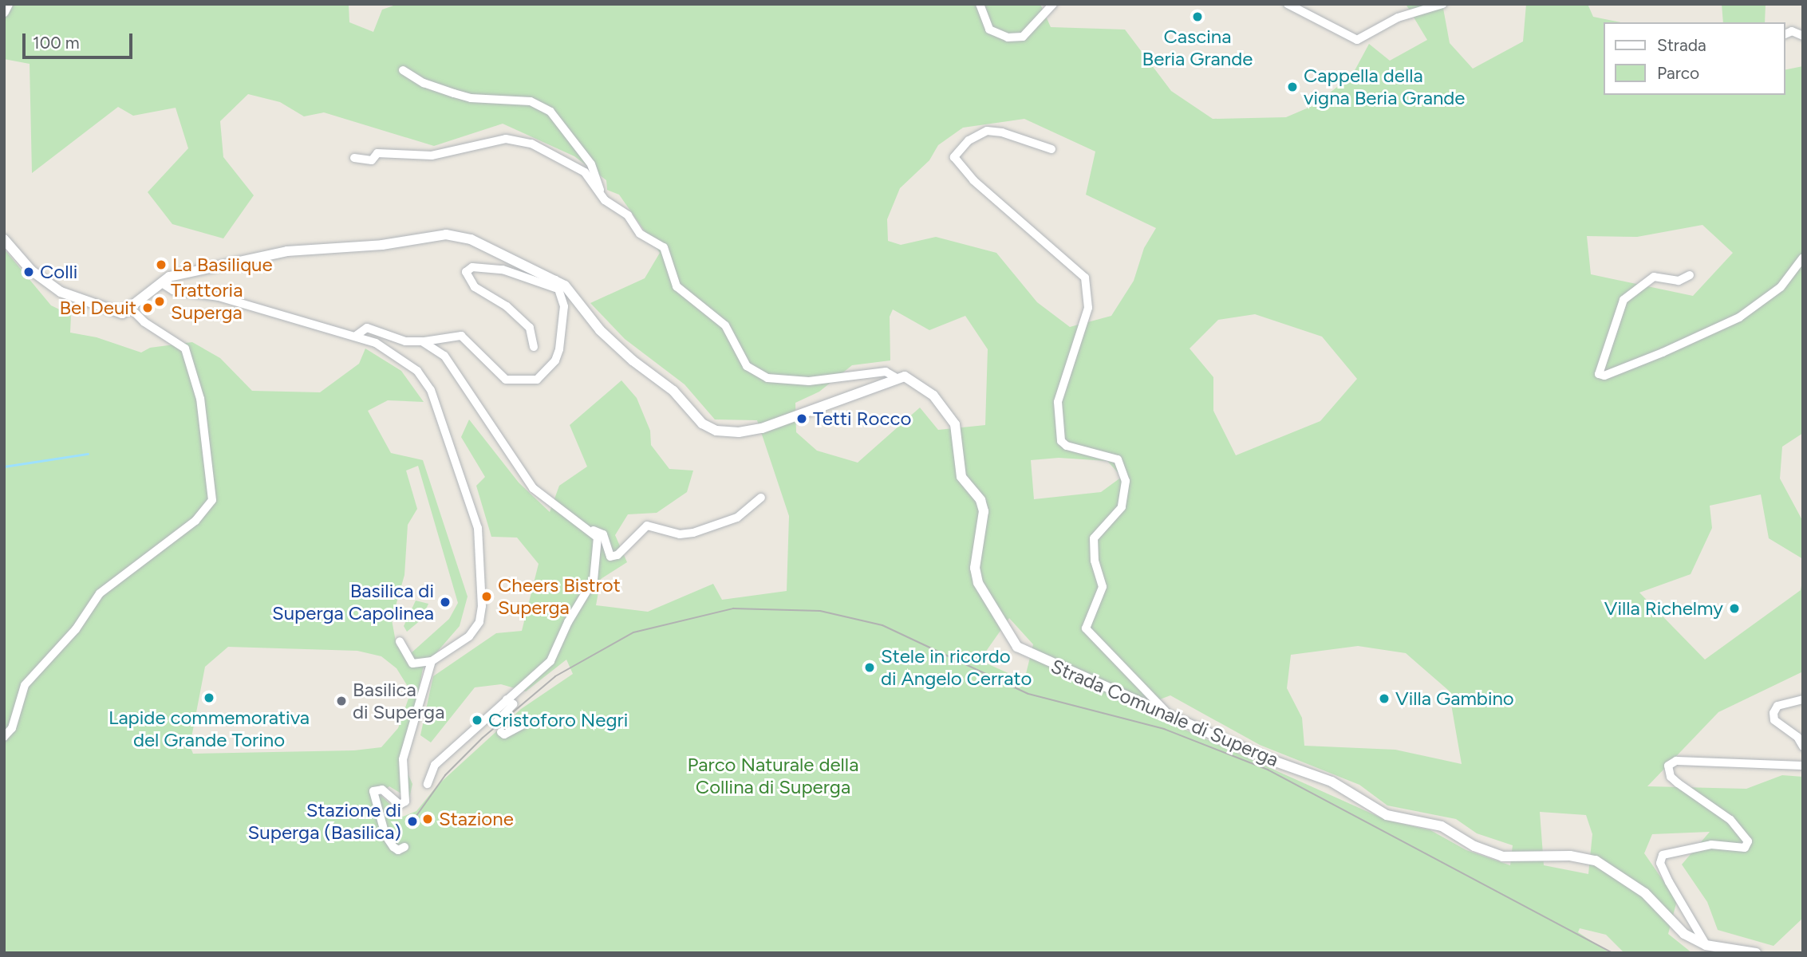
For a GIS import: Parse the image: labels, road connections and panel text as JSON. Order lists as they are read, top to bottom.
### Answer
{
  "streets": {
    "street": ["Strada Comunale di Superga"]
  },
  "parks": ["Parco Naturale della Collina di Superga"],
  "places": [
    "Cascina Beria Grande",
    "Cappella della vigna Beria Grande",
    "La Basilique",
    "Colli",
    "Trattoria Superga",
    "Bel Deuit",
    "Tetti Rocco",
    "Cheers Bistrot Superga",
    "Basilica di Superga Capolinea",
    "Villa Richelmy",
    "Stele in ricordo di Angelo Cerrato",
    "Lapide commemorativa del Grande Torino",
    "Villa Gambino",
    "Basilica di Superga",
    "Cristoforo Negri",
    "Stazione",
    "Stazione di Superga (Basilica)"
  ],
  "legend": ["Strada", "Parco"],
  "scale_bar": "100 m"
}
